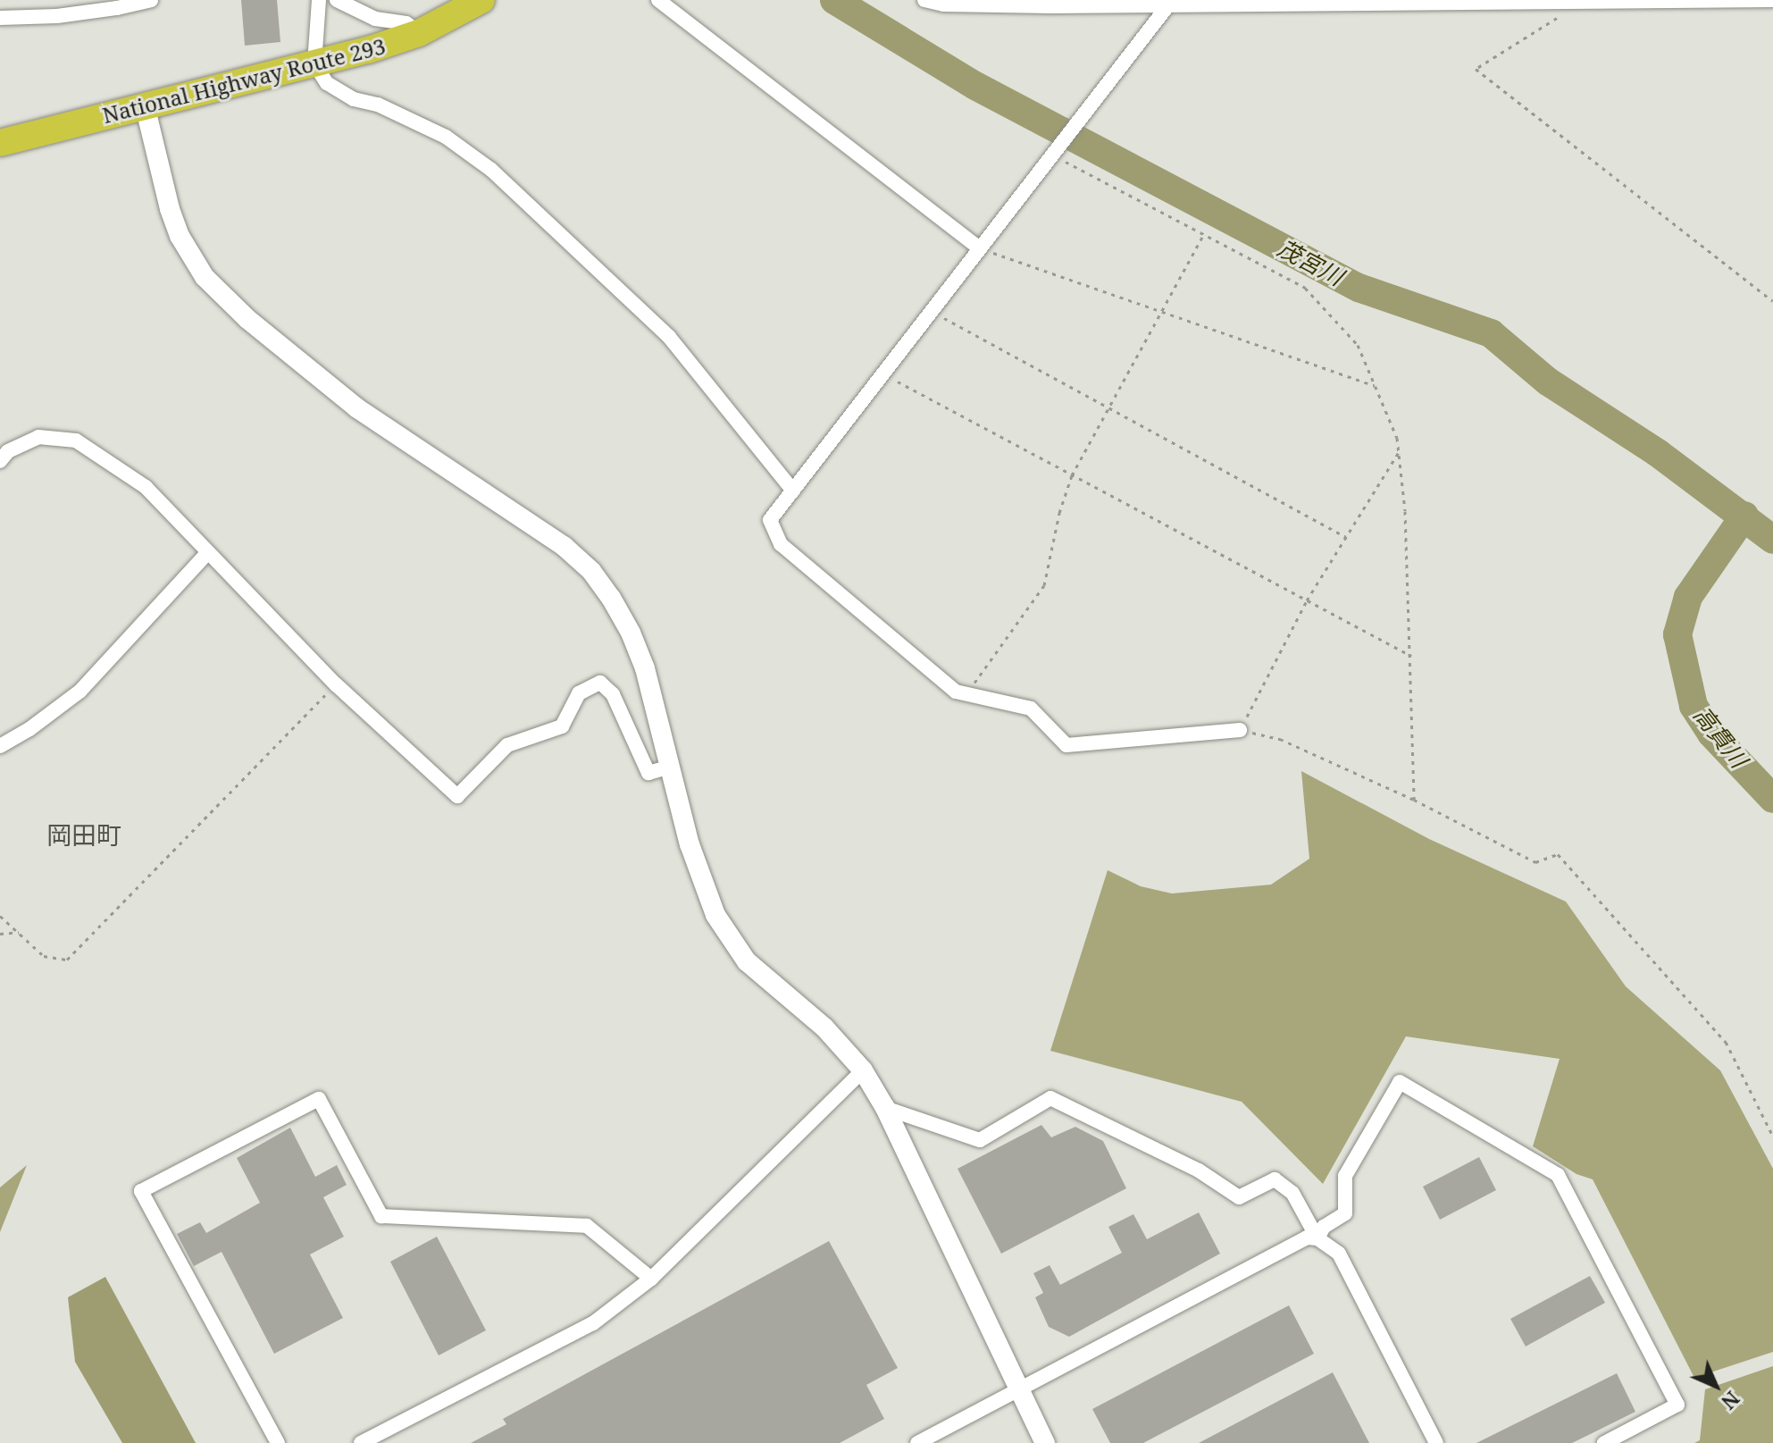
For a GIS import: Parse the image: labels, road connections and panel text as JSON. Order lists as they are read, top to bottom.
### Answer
{
  "streets": {
    "highway": ["National Highway Route 293"]
  },
  "districts": ["岡田町"],
  "water": ["茂宮川", "高貫川"],
  "north": "bottom right"
}
